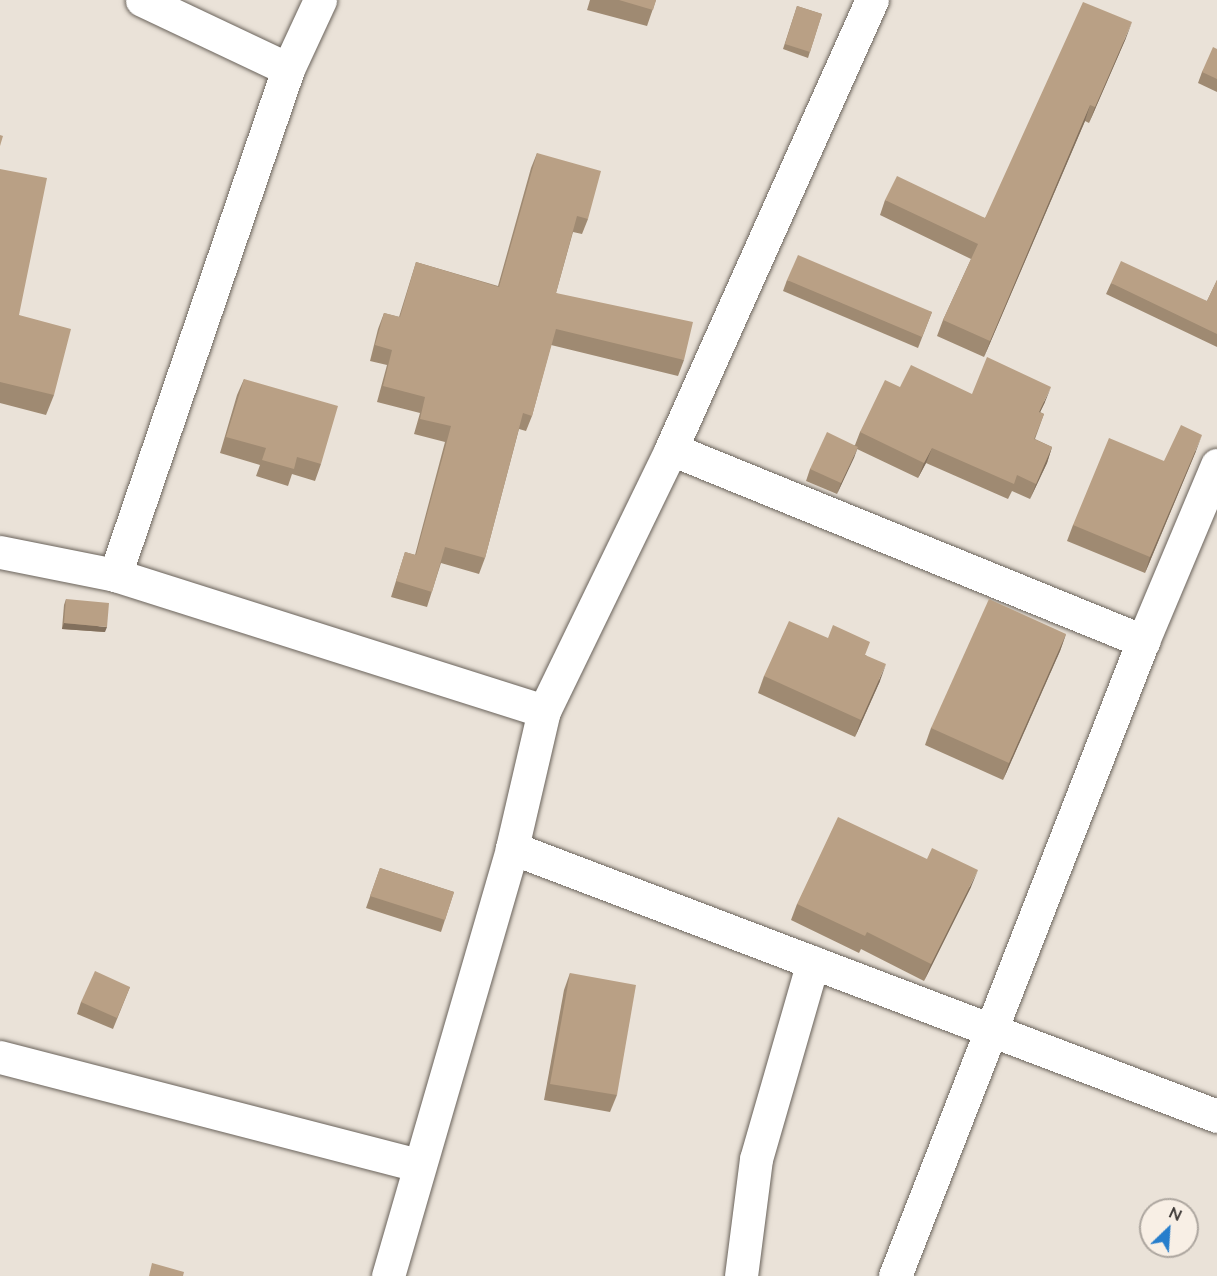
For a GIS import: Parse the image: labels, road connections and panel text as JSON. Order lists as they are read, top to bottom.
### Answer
{
  "north": "top right"
}
